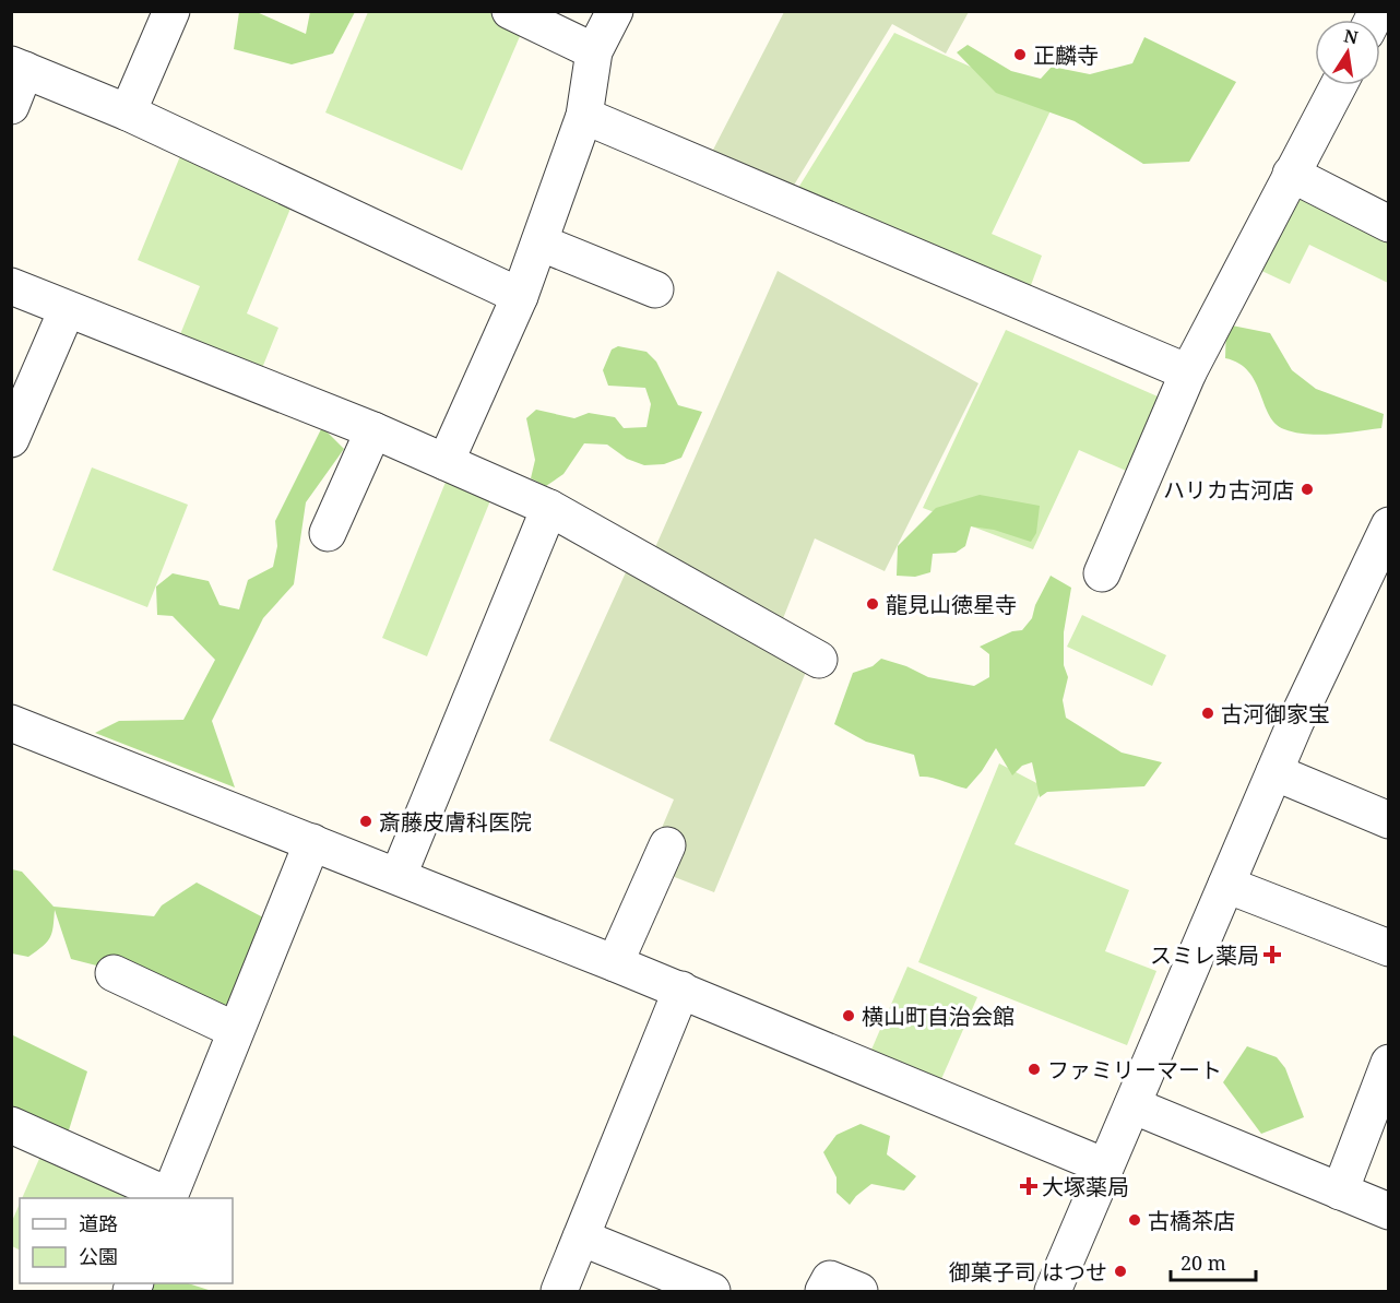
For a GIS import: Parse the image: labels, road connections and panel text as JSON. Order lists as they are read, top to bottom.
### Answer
{
  "places": {
    "other": [
      "正麟寺",
      "ハリカ古河店",
      "龍見山徳星寺",
      "古河御家宝",
      "斎藤皮膚科医院",
      "横山町自治会館",
      "ファミリーマート",
      "古橋茶店",
      "御菓子司 はつせ"
    ],
    "health": ["スミレ薬局", "大塚薬局"]
  },
  "legend": ["道路", "公園"],
  "scale_bar": "20 m",
  "north": "top"
}
